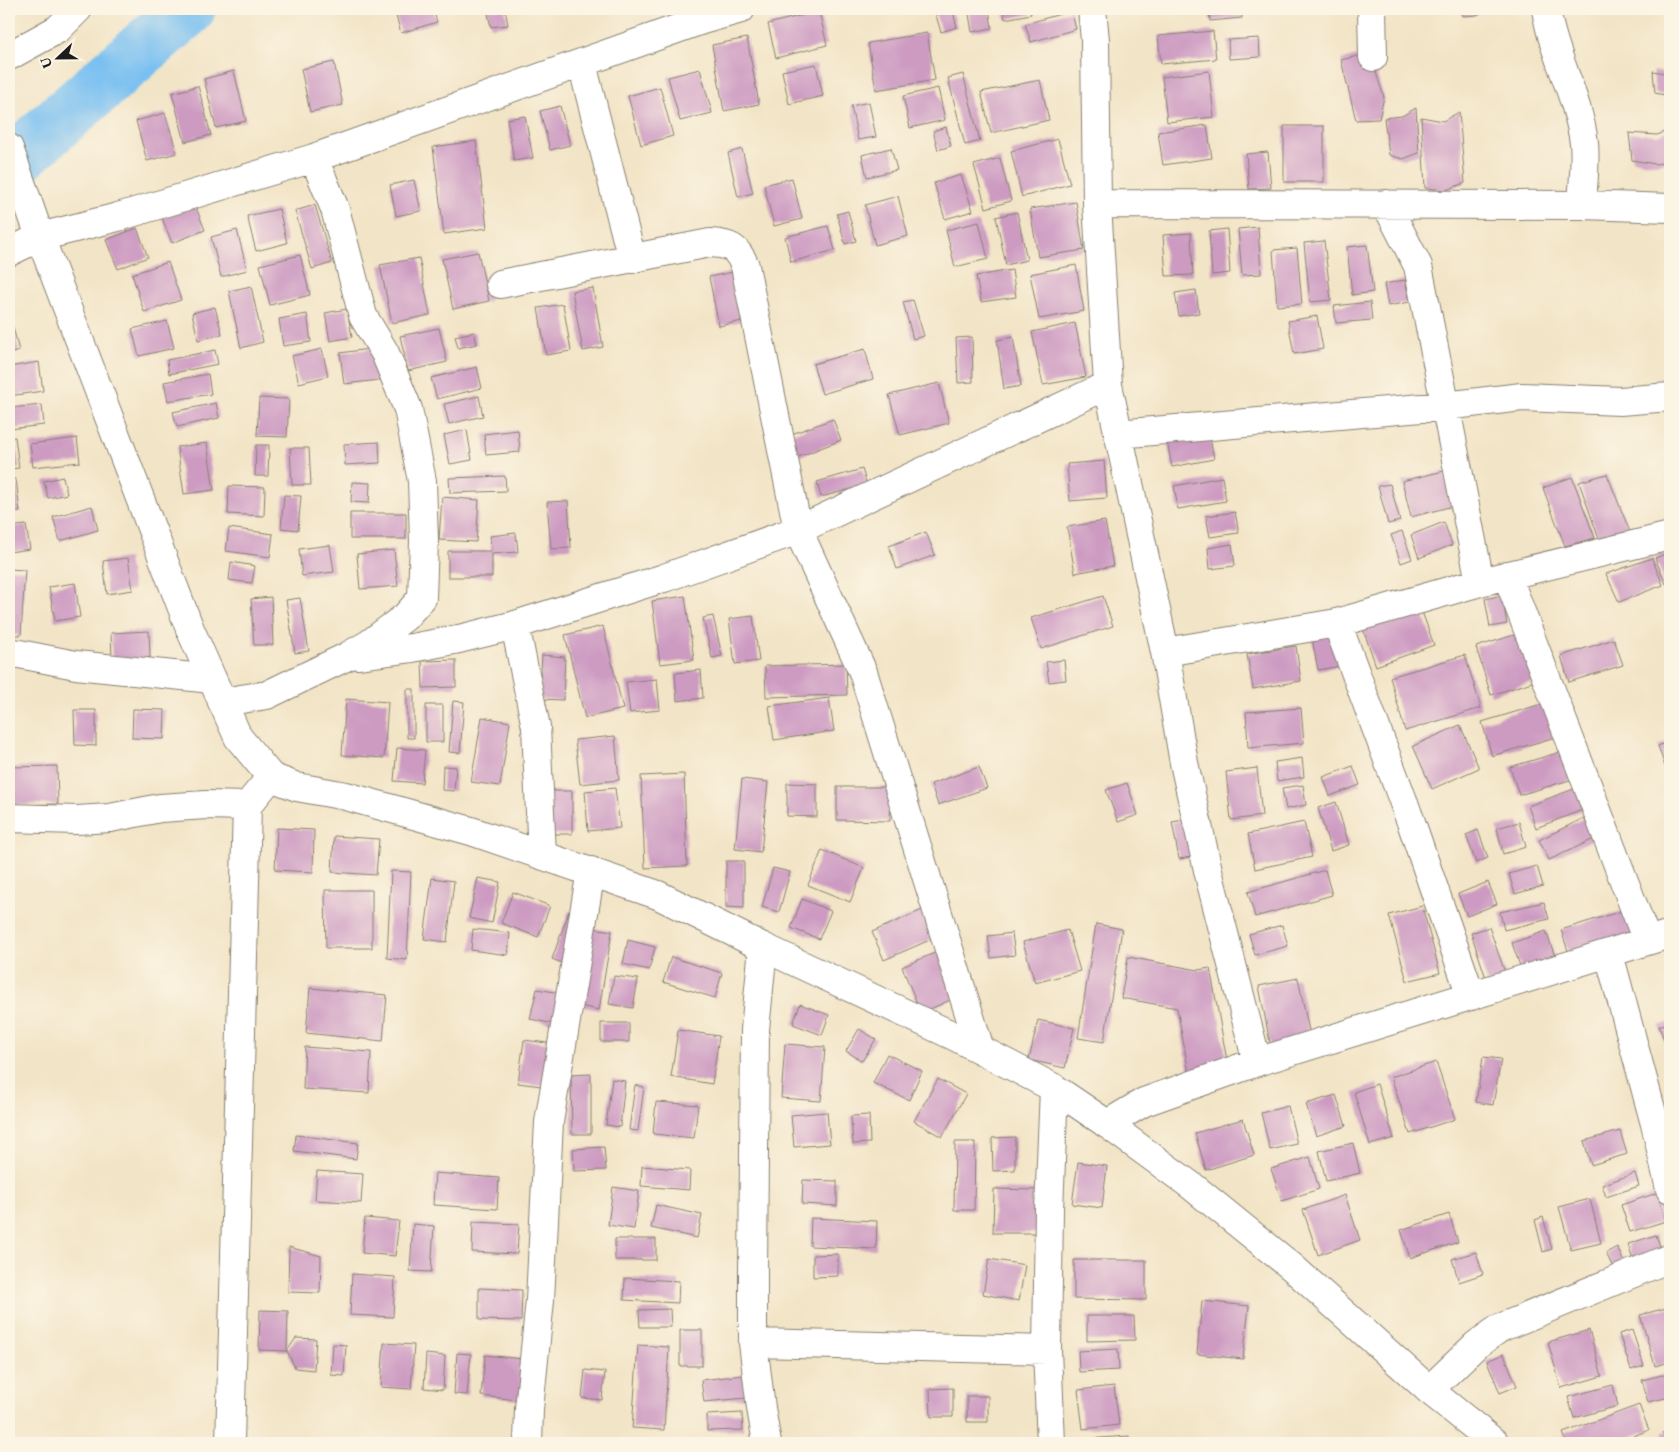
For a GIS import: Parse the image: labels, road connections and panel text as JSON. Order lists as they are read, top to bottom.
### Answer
{
  "north": "left"
}
